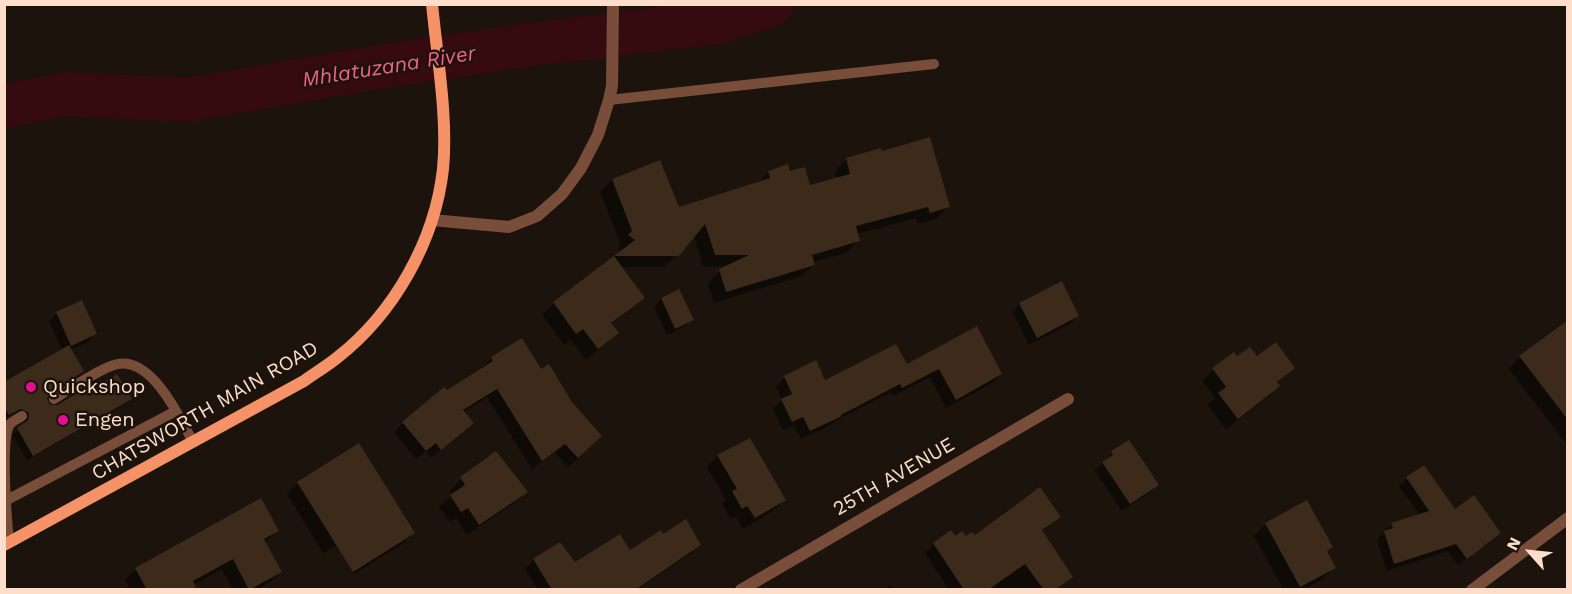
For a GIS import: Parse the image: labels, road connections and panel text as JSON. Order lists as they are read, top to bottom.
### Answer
{
  "streets": {
    "street": ["CHATSWORTH MAIN ROAD", "25TH AVENUE"]
  },
  "water": ["Mhlatuzana River"],
  "places": ["Quickshop", "Engen"],
  "north": "top left"
}
